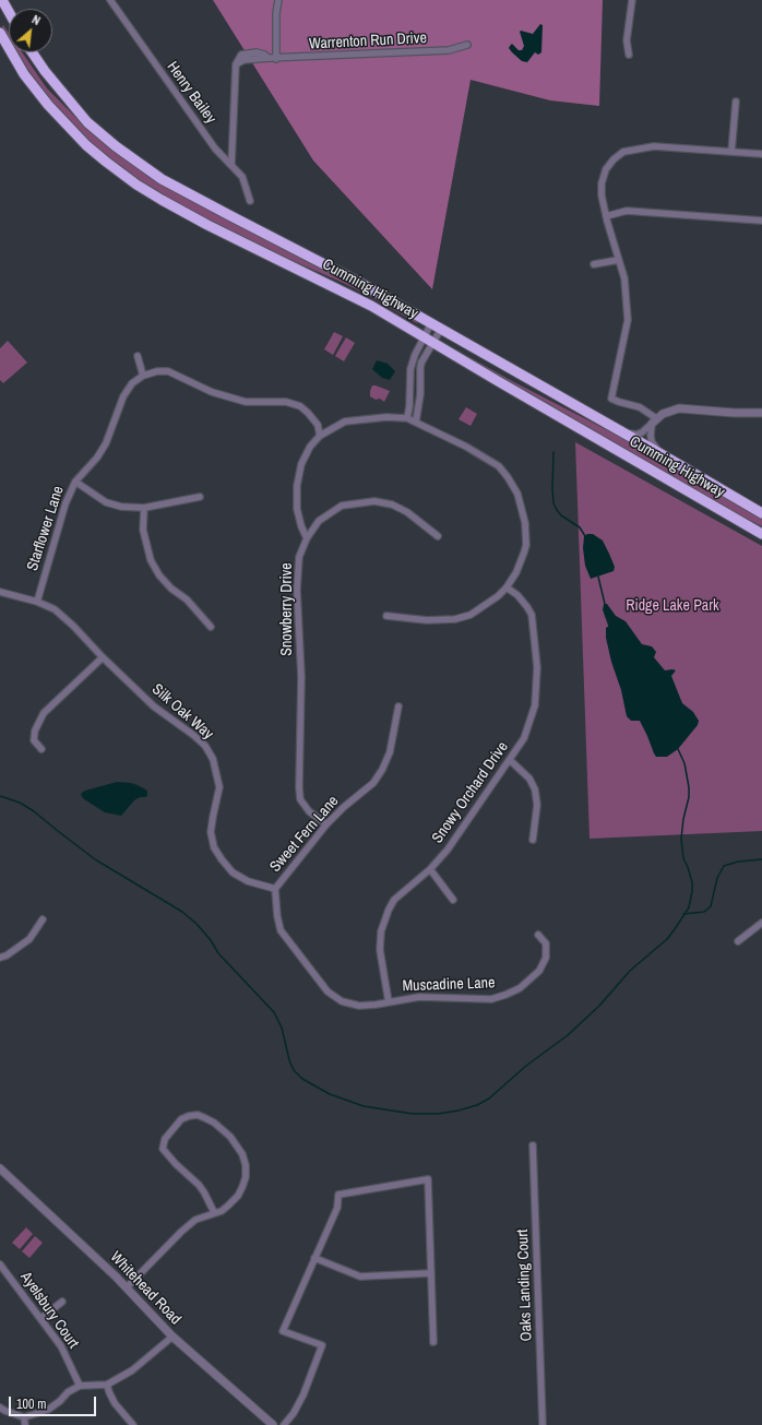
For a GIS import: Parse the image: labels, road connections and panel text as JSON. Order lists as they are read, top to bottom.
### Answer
{
  "streets": {
    "highway": ["Cumming Highway"],
    "street": [
      "Warrenton Run Drive",
      "Henry Bailey",
      "Starflower Lane",
      "Snowberry Drive",
      "Silk Oak Way",
      "Snowy Orchard Drive",
      "Sweet Fern Lane",
      "Muscadine Lane",
      "Oaks Landing Court",
      "Whitehead Road",
      "Ayelsbury Court"
    ]
  },
  "crossings": [
    ["Warrenton Run Drive", "Henry Bailey"],
    ["Starflower Lane", "Silk Oak Way"],
    ["Snowberry Drive", "Sweet Fern Lane"],
    ["Silk Oak Way", "Sweet Fern Lane"],
    ["Snowy Orchard Drive", "Sweet Fern Lane"],
    ["Snowy Orchard Drive", "Muscadine Lane"],
    ["Sweet Fern Lane", "Muscadine Lane"]
  ],
  "parks": ["Ridge Lake Park"],
  "scale_bar": "100 m",
  "north": "top right"
}
